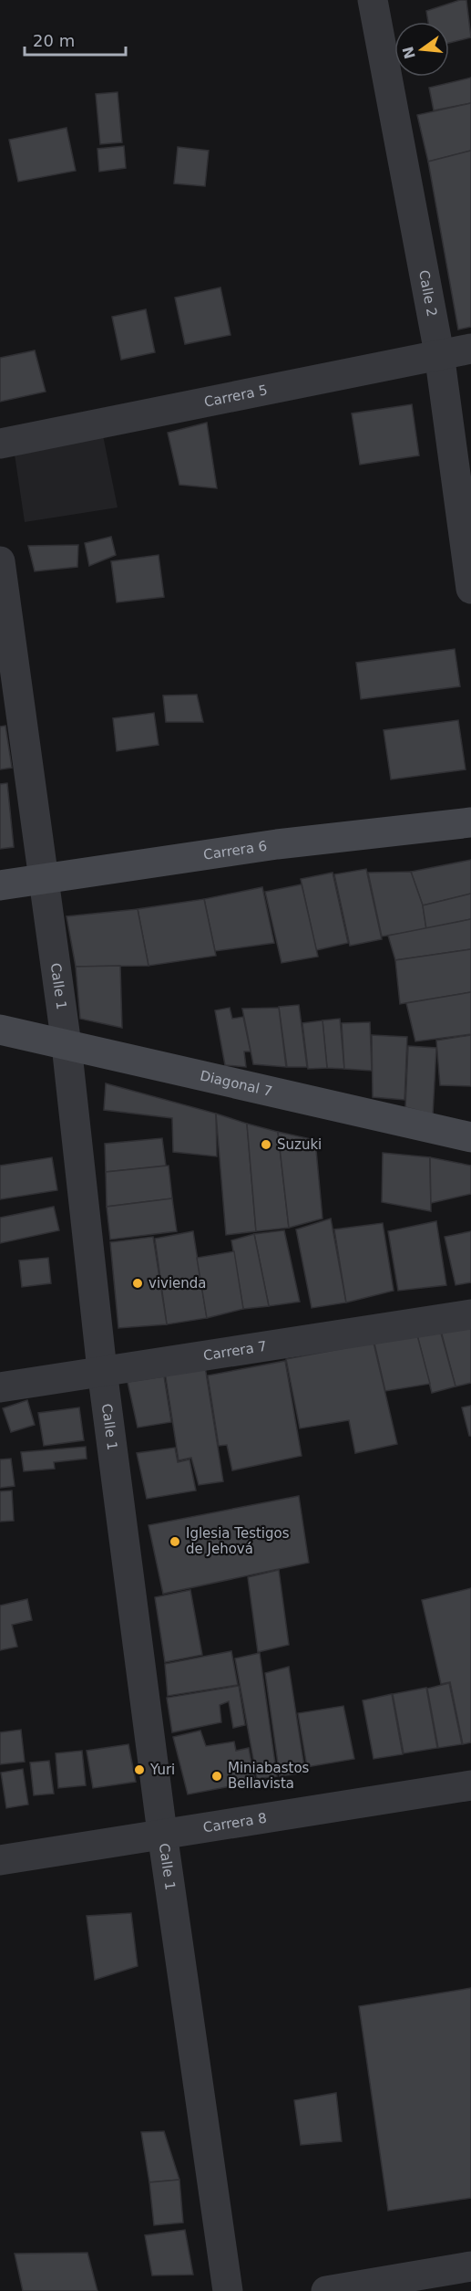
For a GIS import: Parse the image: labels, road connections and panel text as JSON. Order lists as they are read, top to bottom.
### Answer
{
  "streets": {
    "street": [
      "Calle 2",
      "Carrera 5",
      "Carrera 6",
      "Calle 1",
      "Diagonal 7",
      "Carrera 7",
      "Carrera 8"
    ]
  },
  "crossings": [
    ["Calle 2", "Carrera 5"],
    ["Carrera 6", "Calle 1"],
    ["Calle 1", "Diagonal 7"],
    ["Calle 1", "Carrera 7"],
    ["Calle 1", "Carrera 8"]
  ],
  "places": [
    "Suzuki",
    "vivienda",
    "Iglesia Testigos de Jehová",
    "Yuri",
    "Miniabastos Bellavista"
  ],
  "scale_bar": "20 m",
  "north": "left"
}
